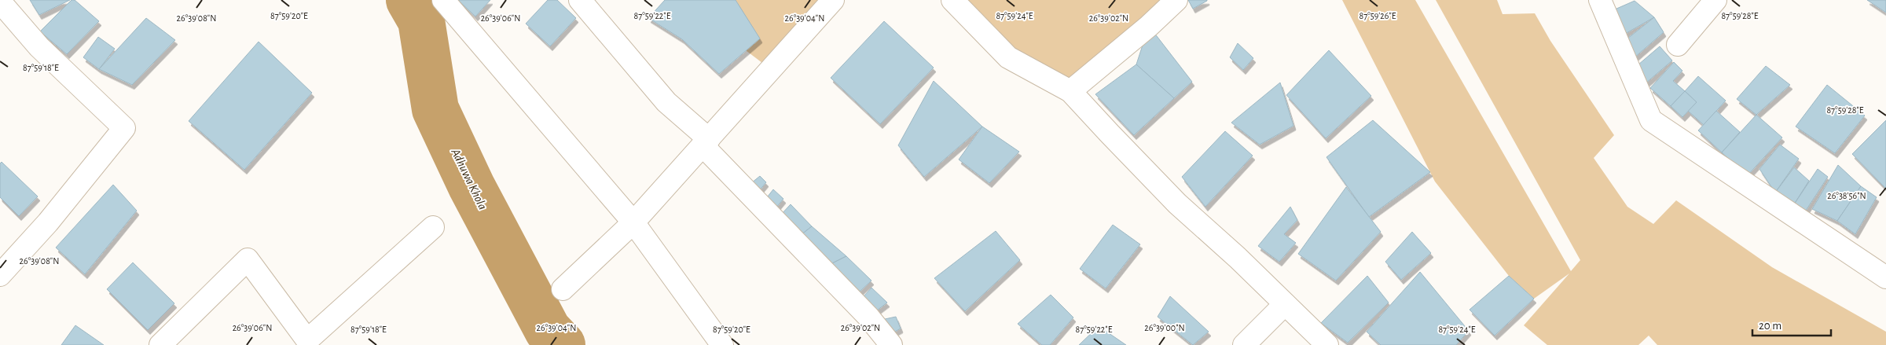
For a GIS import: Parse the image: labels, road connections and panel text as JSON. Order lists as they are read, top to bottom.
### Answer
{
  "water": ["Adhuwa Khola"],
  "scale_bar": "20 m",
  "coordinates": [
    "87°59'20\"E",
    "87°59'22\"E",
    "87°59'24\"E",
    "87°59'26\"E",
    "87°59'28\"E",
    "26°39'06\"N",
    "26°39'04\"N",
    "26°39'08\"N",
    "26°39'02\"N",
    "87°59'18\"E",
    "26°38'56\"N",
    "26°39'00\"N"
  ]
}
